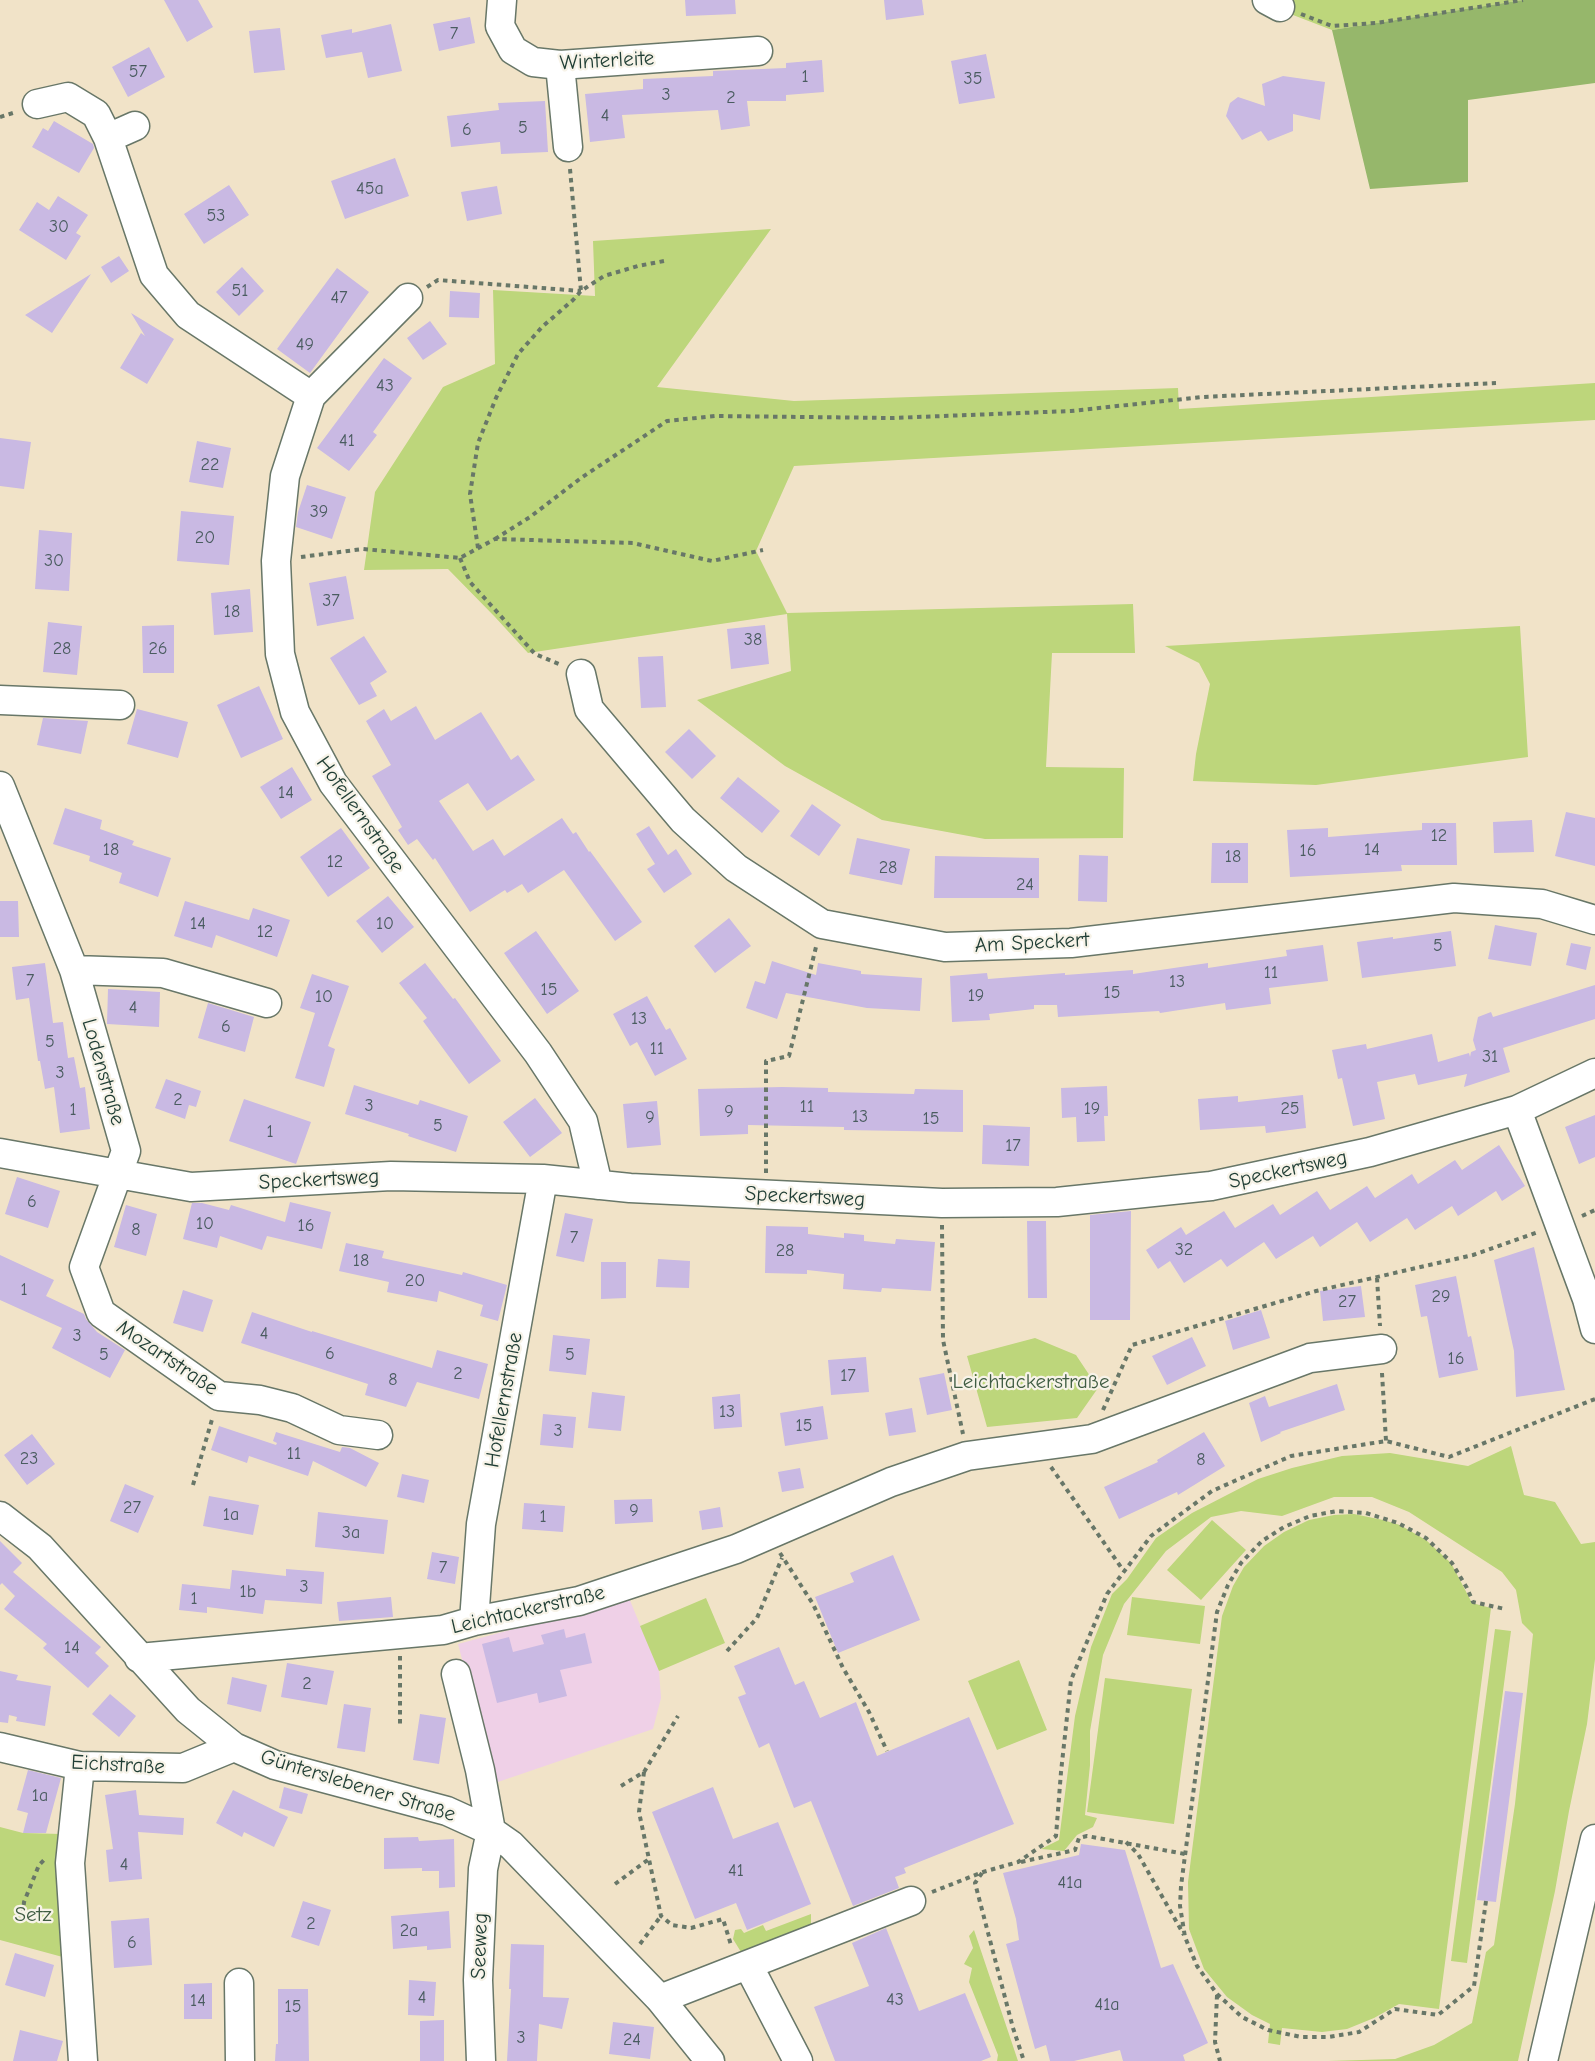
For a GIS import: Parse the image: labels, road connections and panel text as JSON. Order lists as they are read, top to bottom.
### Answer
{
  "streets": {
    "street": [
      "Winterleite",
      "Hofellernstraße",
      "Am Speckert",
      "Lodenstraße",
      "Speckertsweg",
      "Mozartstraße",
      "Leichtackerstraße",
      "Eichstraße",
      "Günterslebener Straße",
      "Seeweg"
    ]
  },
  "crossings": [
    ["Hofellernstraße", "Speckertsweg"],
    ["Hofellernstraße", "Leichtackerstraße"],
    ["Lodenstraße", "Speckertsweg"],
    ["Lodenstraße", "Mozartstraße"],
    ["Speckertsweg", "Mozartstraße"],
    ["Leichtackerstraße", "Günterslebener Straße"],
    ["Eichstraße", "Günterslebener Straße"],
    ["Günterslebener Straße", "Seeweg"]
  ],
  "parks": ["Leichtackerstraße", "Setz"],
  "house_numbers": [
    "7",
    "57",
    "1",
    "35",
    "3",
    "2",
    "4",
    "5",
    "6",
    "45a",
    "53",
    "30",
    "51",
    "47",
    "49",
    "43",
    "41",
    "22",
    "39",
    "20",
    "30",
    "37",
    "18",
    "38",
    "28",
    "26",
    "14",
    "12",
    "18",
    "14",
    "16",
    "18",
    "12",
    "28",
    "24",
    "14",
    "10",
    "12",
    "5",
    "11",
    "7",
    "13",
    "15",
    "15",
    "19",
    "10",
    "4",
    "13",
    "6",
    "5",
    "11",
    "31",
    "3",
    "2",
    "3",
    "11",
    "19",
    "25",
    "1",
    "9",
    "13",
    "9",
    "15",
    "5",
    "1",
    "17",
    "6",
    "10",
    "16",
    "8",
    "7",
    "32",
    "28",
    "18",
    "20",
    "1",
    "29",
    "27",
    "4",
    "3",
    "6",
    "5",
    "5",
    "16",
    "2",
    "17",
    "8",
    "13",
    "15",
    "3",
    "11",
    "23",
    "8",
    "27",
    "9",
    "1a",
    "1",
    "3a",
    "7",
    "3",
    "1b",
    "1",
    "14",
    "2",
    "1a",
    "4",
    "41",
    "41a",
    "2",
    "2a",
    "6",
    "4",
    "43",
    "14",
    "41a",
    "15",
    "3",
    "24"
  ]
}
